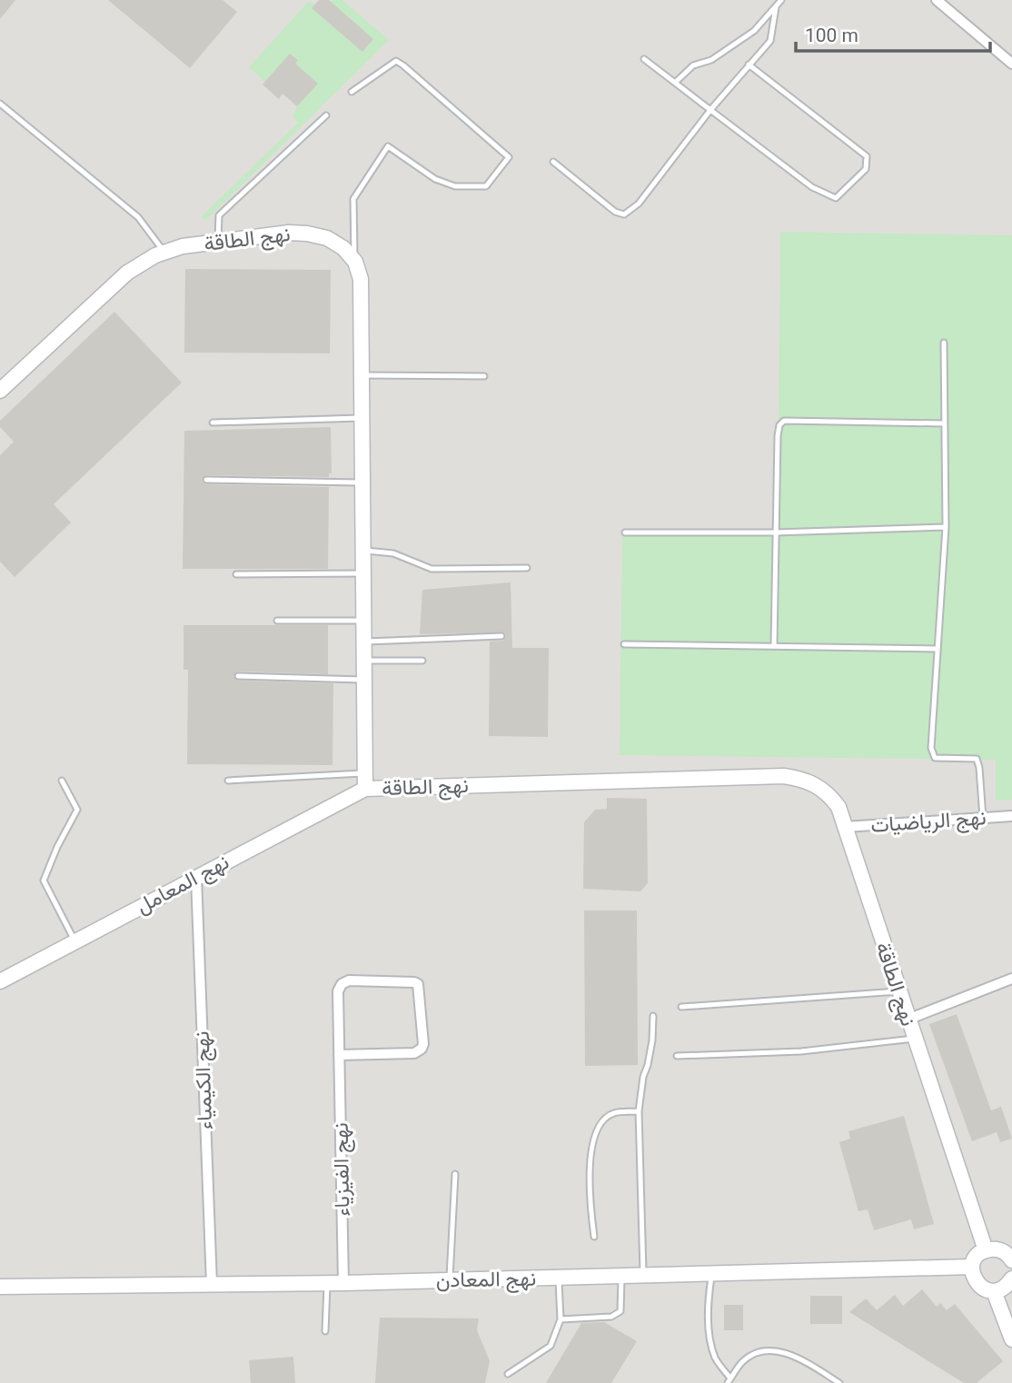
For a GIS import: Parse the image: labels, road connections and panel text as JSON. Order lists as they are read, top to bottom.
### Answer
{
  "streets": {
    "street": [
      "نهج الطاقة",
      "نهج الرياضيات",
      "نهج المعامل",
      "نهج الكيمياء",
      "نهج الفيزياء",
      "نهج المعادن"
    ]
  },
  "crossings": [
    ["نهج الطاقة", "نهج الرياضيات"],
    ["نهج الطاقة", "نهج المعامل"],
    ["نهج المعامل", "نهج الكيمياء"],
    ["نهج الكيمياء", "نهج المعادن"],
    ["نهج الفيزياء", "نهج المعادن"]
  ],
  "scale_bar": "100 m"
}
